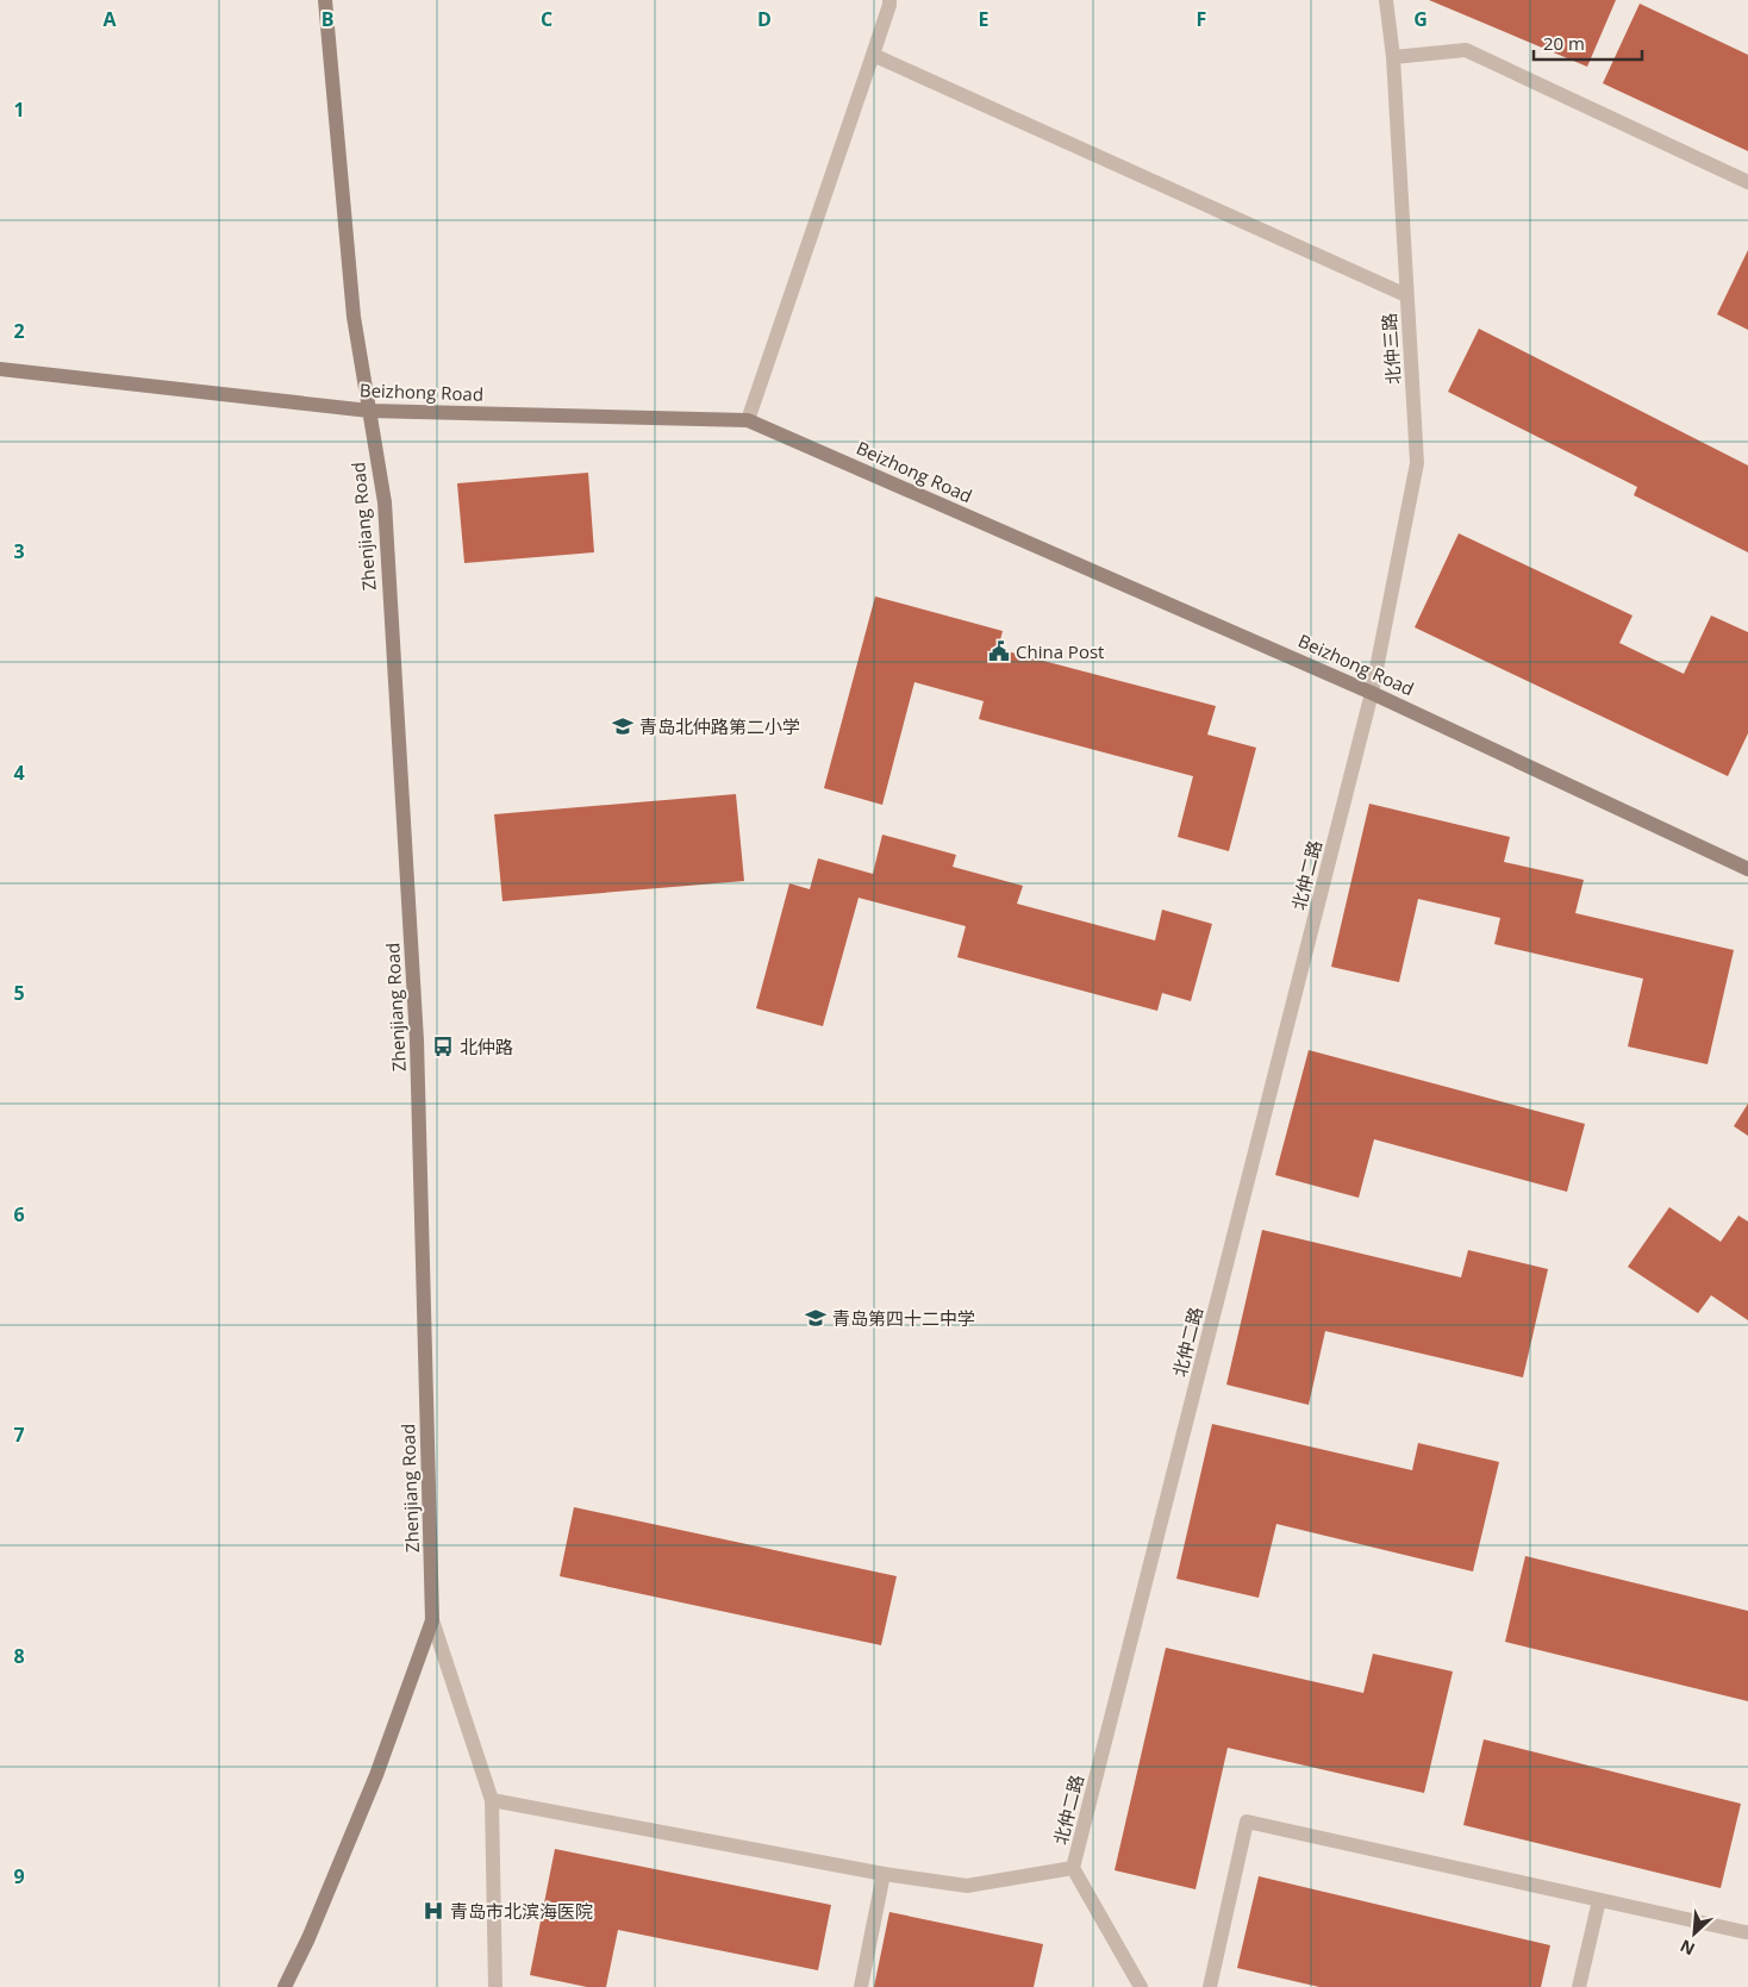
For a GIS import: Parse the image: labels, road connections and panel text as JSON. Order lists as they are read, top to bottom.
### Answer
{
  "streets": {
    "street": [
      "北仲三路",
      "Beizhong Road",
      "Zhenjiang Road",
      "北仲二路"
    ]
  },
  "crossings": [
    ["北仲三路", "Beizhong Road"],
    ["北仲三路", "北仲二路"],
    ["Beizhong Road", "Zhenjiang Road"],
    ["Beizhong Road", "北仲二路"]
  ],
  "places": {
    "public building": ["China Post"],
    "school or university": ["青岛北仲路第二小学", "青岛第四十二中学"],
    "bus stop": ["北仲路"],
    "hospital": ["青岛市北滨海医院"]
  },
  "scale_bar": "20 m",
  "north": "bottom left",
  "grid": {
    "columns": [
      "A",
      "B",
      "C",
      "D",
      "E",
      "F",
      "G"
    ],
    "rows": [
      "1",
      "2",
      "3",
      "4",
      "5",
      "6",
      "7",
      "8",
      "9"
    ]
  }
}
